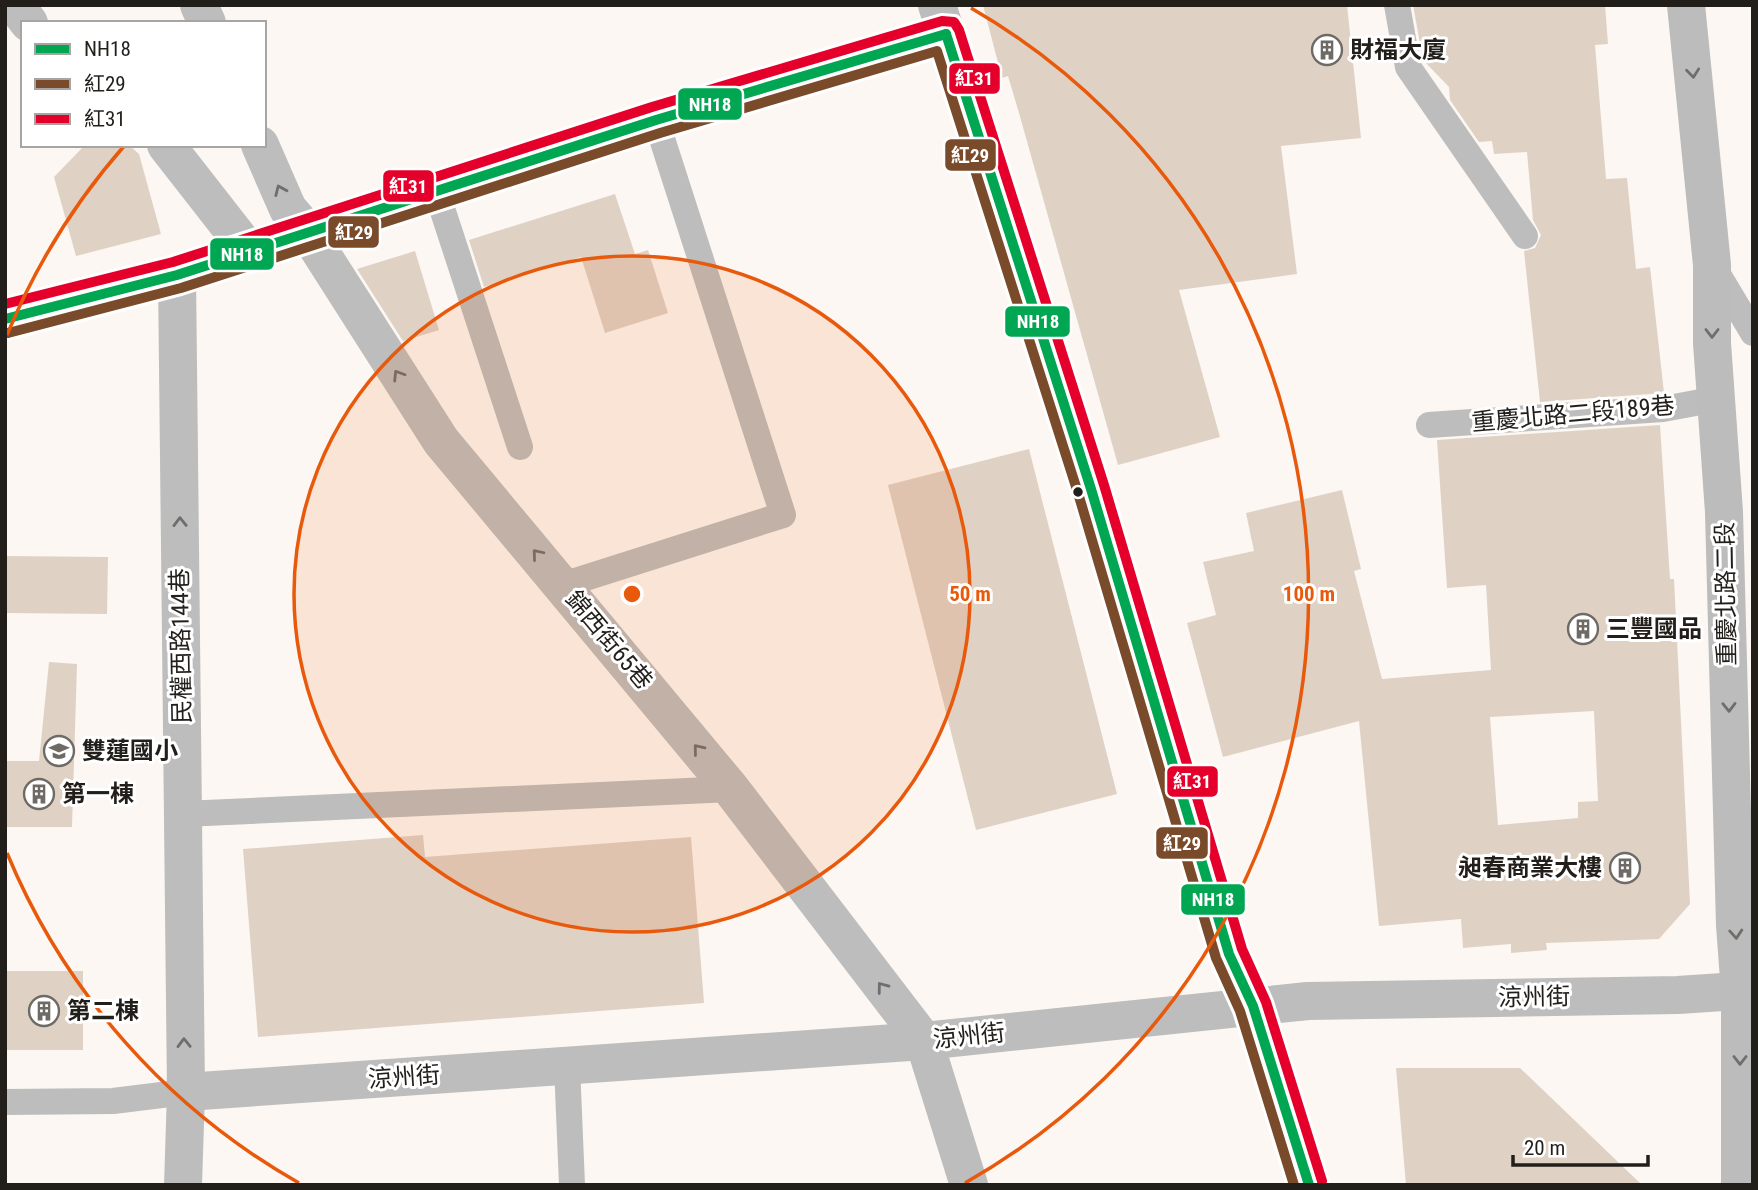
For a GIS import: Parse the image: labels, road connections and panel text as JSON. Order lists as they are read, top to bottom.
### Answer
{
  "streets": {
    "street": [
      "重慶北路二段",
      "錦西街65巷",
      "民權西路144巷",
      "涼州街"
    ],
    "lane": ["重慶北路二段189巷"]
  },
  "crossings": [
    ["重慶北路二段189巷", "重慶北路二段"],
    ["重慶北路二段", "涼州街"],
    ["錦西街65巷", "涼州街"],
    ["民權西路144巷", "涼州街"]
  ],
  "one_way": ["重慶北路二段", "錦西街65巷", "民權西路144巷"],
  "places": {
    "building": [
      "財福大廈",
      "三豐國品",
      "第一棟",
      "昶春商業大樓",
      "第二棟"
    ],
    "school or university": ["雙蓮國小"]
  },
  "lines": ["transit line 紅31", "transit line NH18", "transit line 紅29"],
  "legend": ["NH18", "紅29", "紅31"],
  "scale_bar": "20 m",
  "rings": ["50 m", "100 m"]
}
